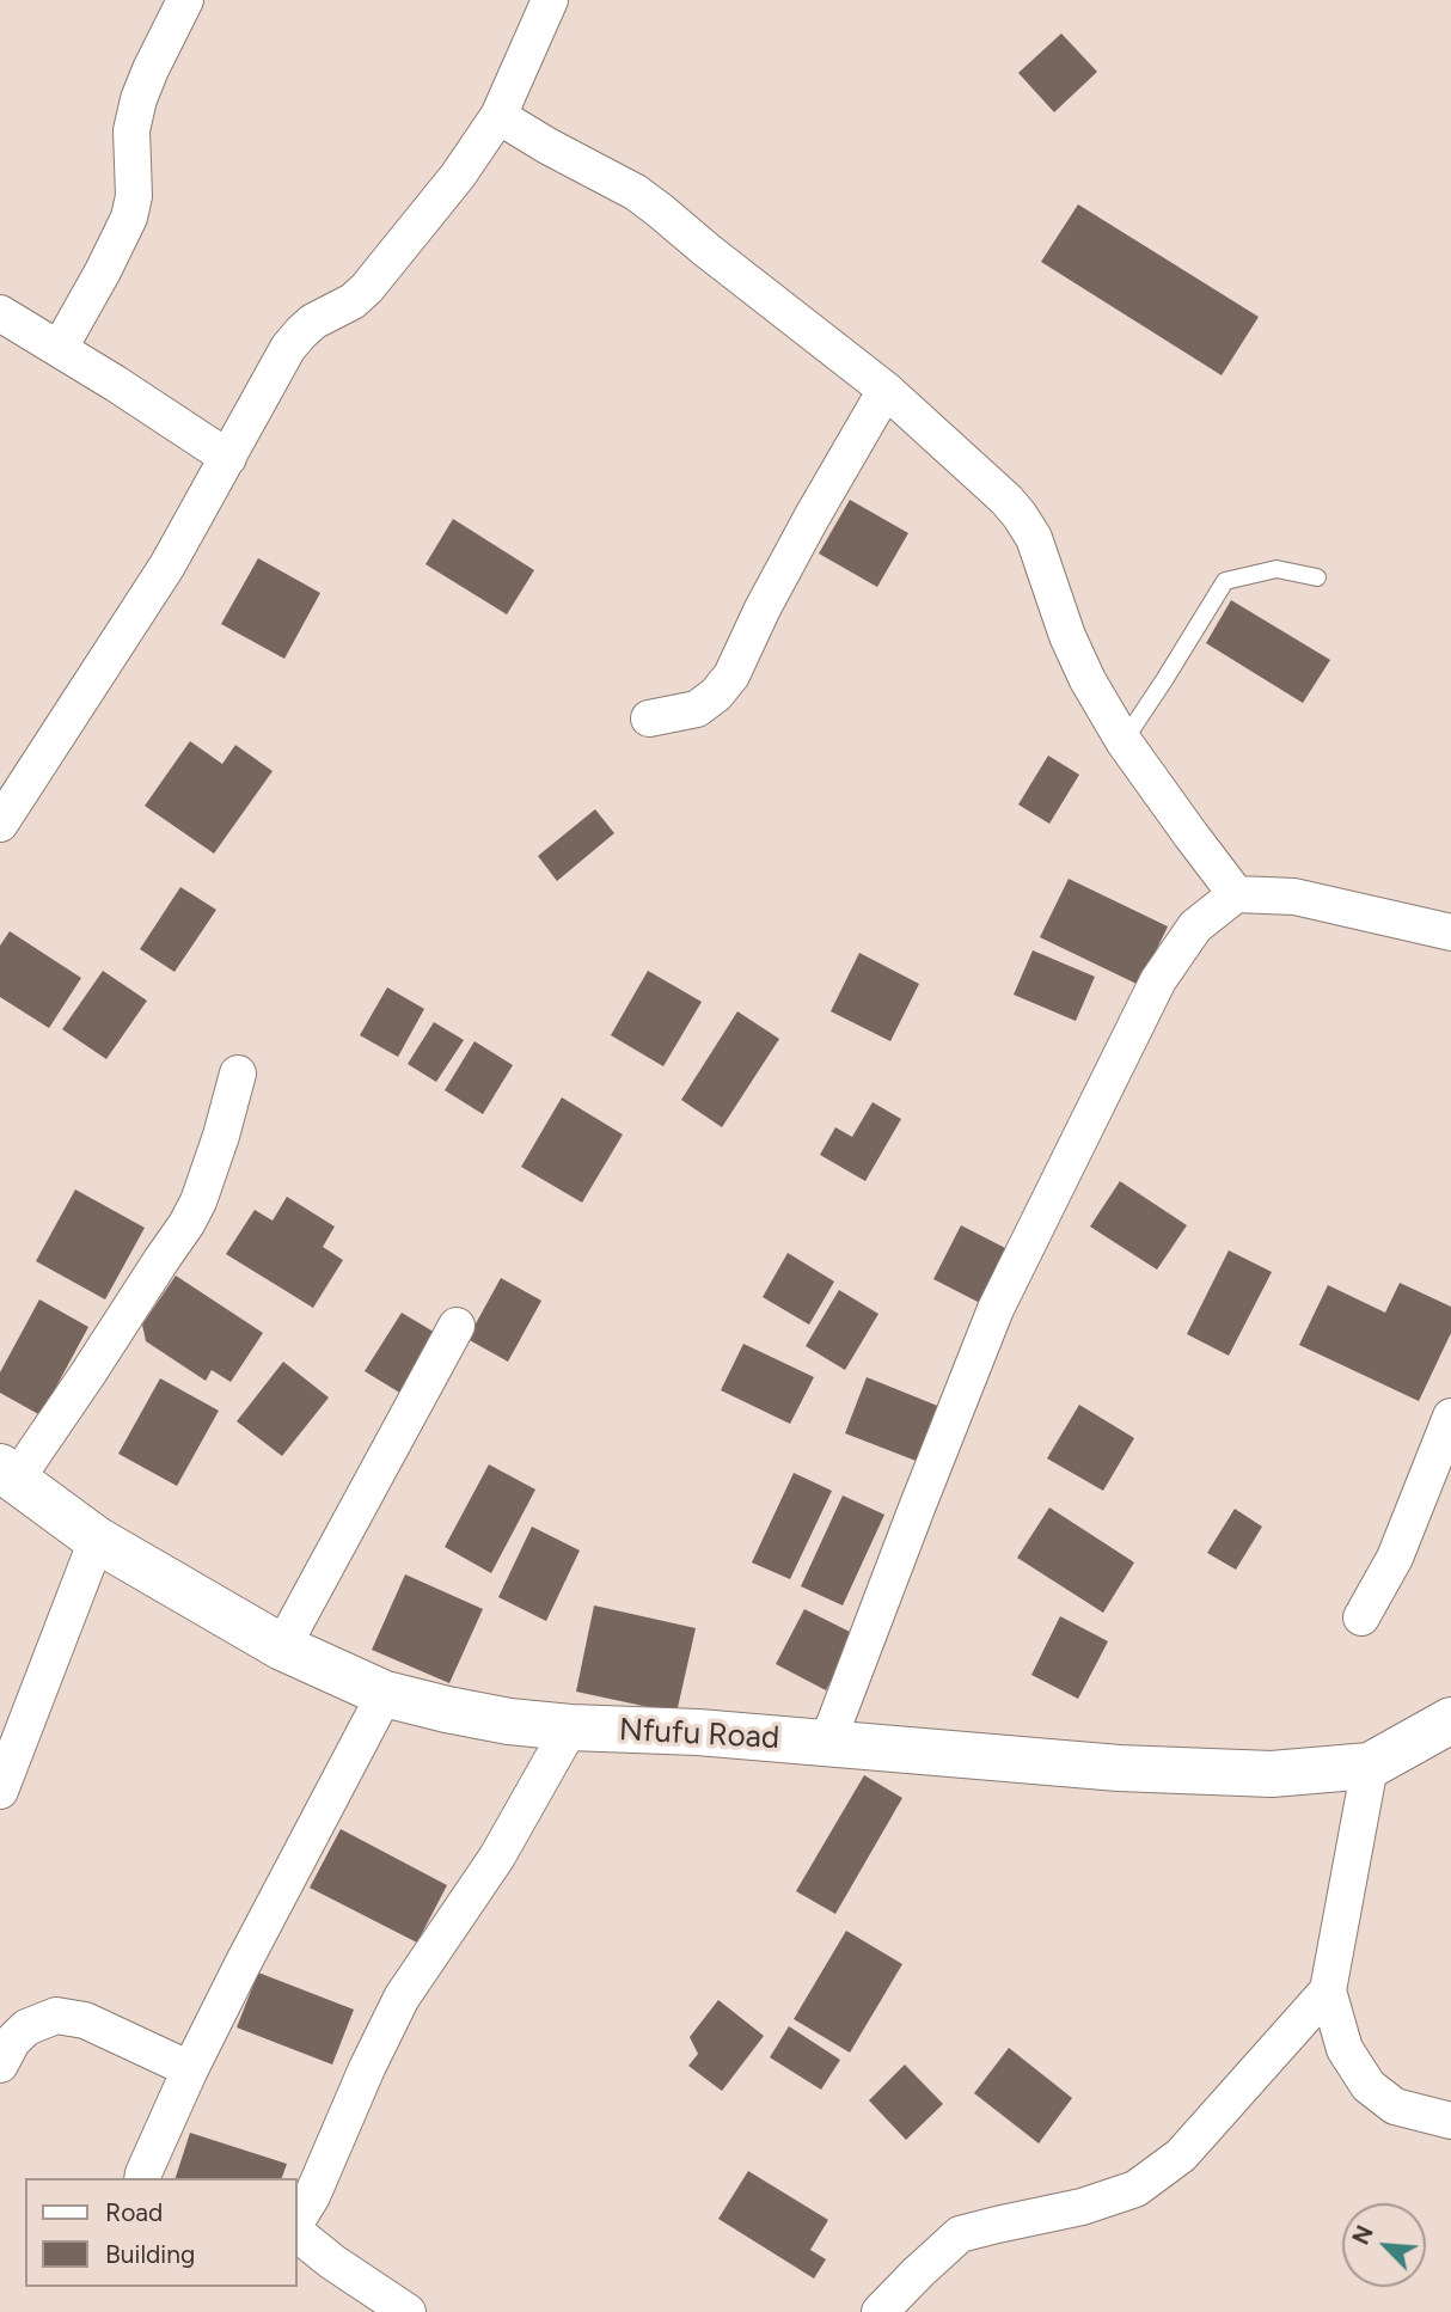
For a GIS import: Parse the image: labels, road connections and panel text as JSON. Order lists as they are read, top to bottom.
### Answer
{
  "streets": {
    "street": ["Nfufu Road"]
  },
  "legend": ["Road", "Building"],
  "north": "top left"
}
